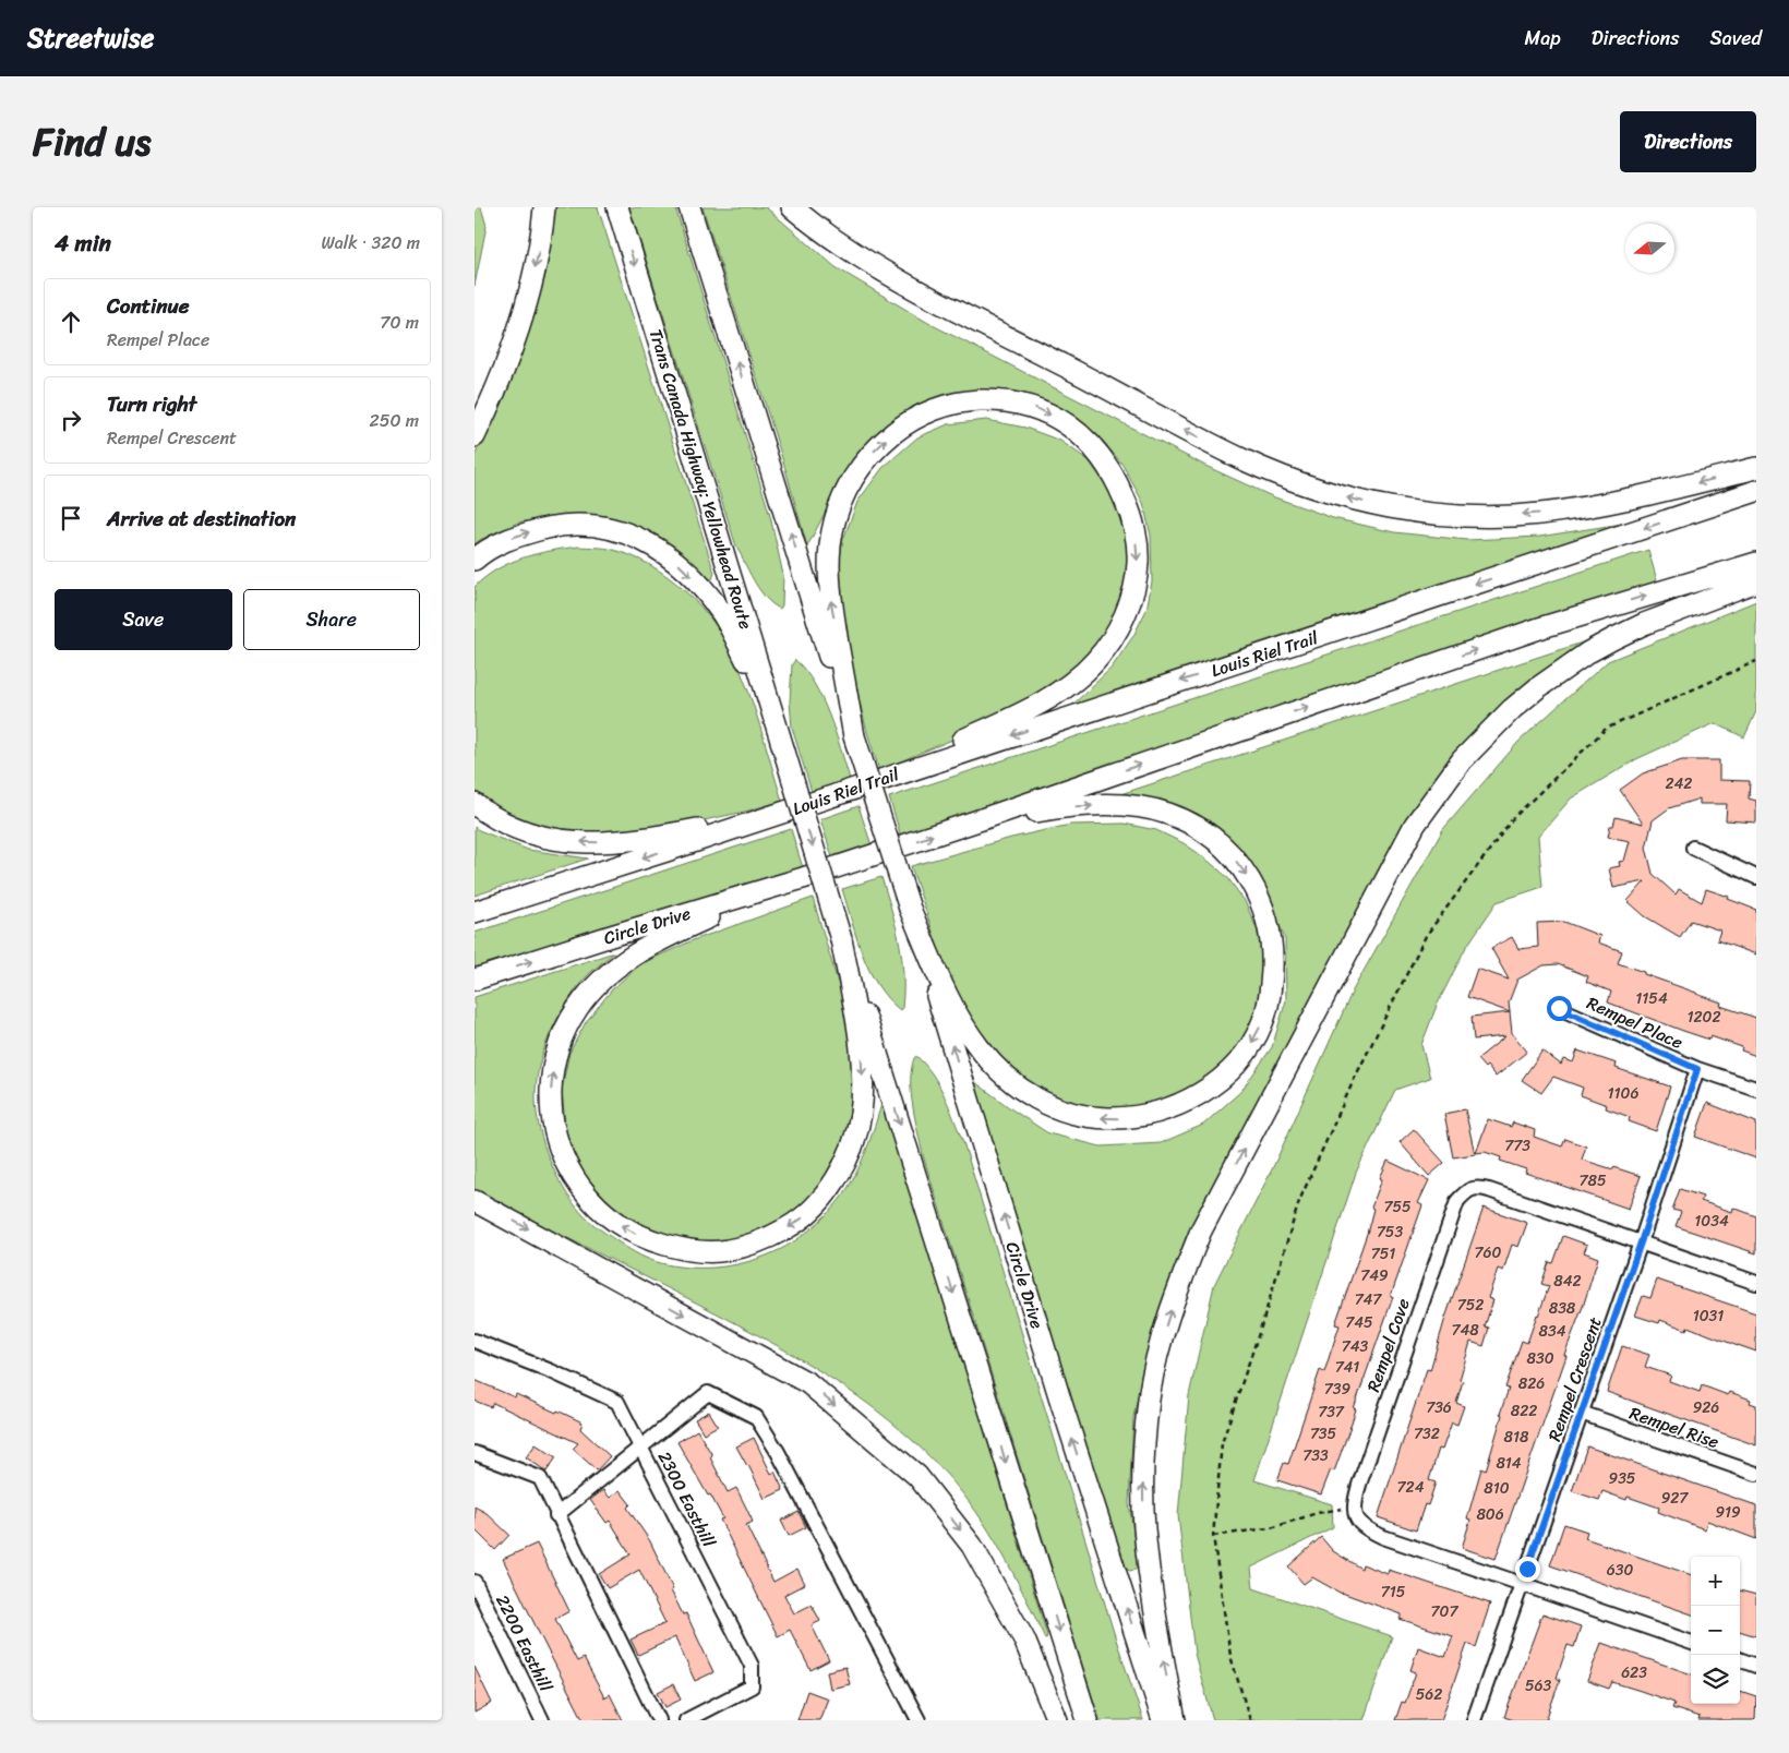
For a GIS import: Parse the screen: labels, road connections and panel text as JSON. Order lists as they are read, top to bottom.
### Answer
{
  "streets": {
    "highway": ["Trans Canada Highway: Yellowhead Route", "Louis Riel Trail", "Circle Drive"],
    "street": [
      "Rempel Place",
      "Rempel Cove",
      "Rempel Crescent",
      "Rempel Rise",
      "2300 Easthill",
      "2200 Easthill"
    ]
  },
  "crossings": [
    ["Rempel Place", "Rempel Crescent"],
    ["Rempel Cove", "Rempel Crescent"],
    ["Rempel Crescent", "Rempel Rise"]
  ],
  "house_numbers": [
    "242",
    "1154",
    "1202",
    "1106",
    "773",
    "785",
    "755",
    "1034",
    "753",
    "760",
    "751",
    "749",
    "842",
    "747",
    "752",
    "838",
    "1031",
    "745",
    "748",
    "834",
    "743",
    "830",
    "741",
    "826",
    "739",
    "736",
    "926",
    "822",
    "737",
    "735",
    "732",
    "818",
    "733",
    "814",
    "935",
    "724",
    "810",
    "927",
    "919",
    "806",
    "630",
    "715",
    "707",
    "623",
    "563",
    "562"
  ],
  "north": "left",
  "page": {
    "header": "Streetwise",
    "nav": ["Map", "Directions", "Saved"],
    "title": "Find us",
    "buttons": [
      "Directions",
      ["Save", "Share"]
    ],
    "heading": ["4 min", "Walk · 320 m"],
    "list": [
      ["Continue", "Rempel Place", "70 m"],
      ["Turn right", "Rempel Crescent", "250 m"],
      "Arrive at destination"
    ],
    "map_buttons": ["+", "−"]
  }
}
